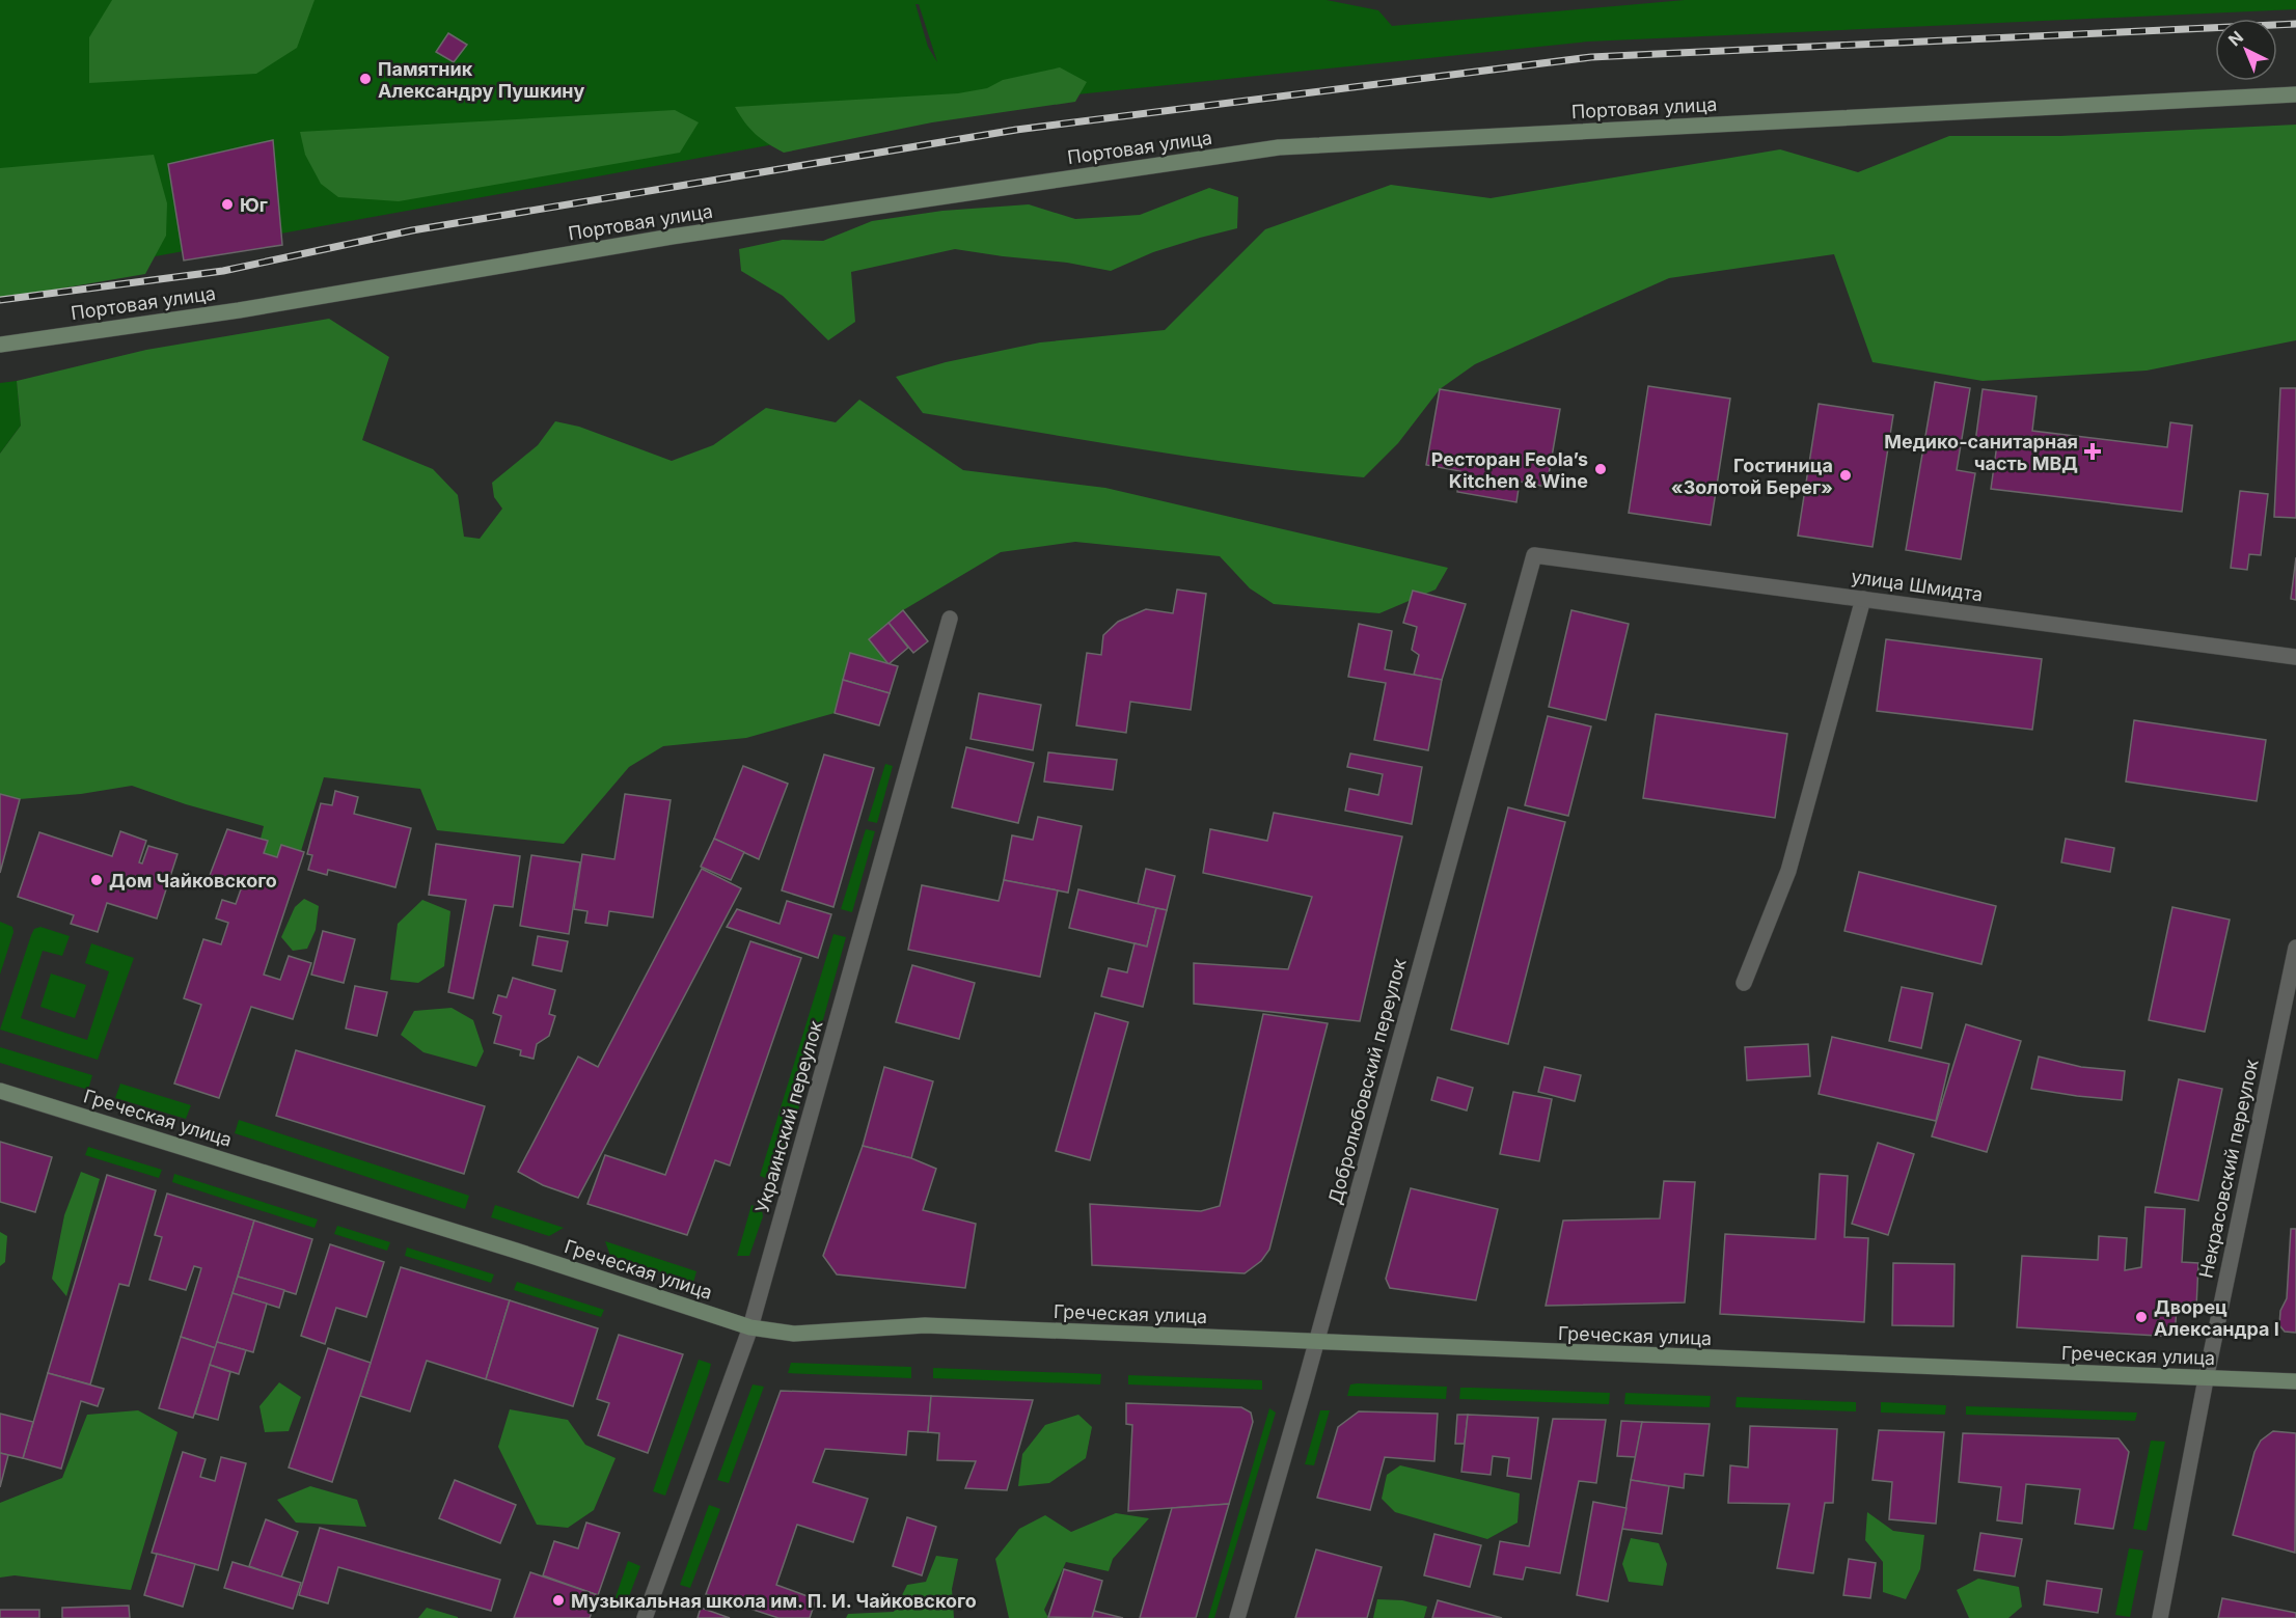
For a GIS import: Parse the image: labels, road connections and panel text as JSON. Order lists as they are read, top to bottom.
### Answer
{
  "streets": {
    "main road": ["Портовая улица", "Греческая улица"],
    "street": [
      "улица Шмидта",
      "Добролюбовский переулок",
      "Украинский переулок",
      "Некрасовский переулок"
    ]
  },
  "crossings": [
    ["улица Шмидта", "Добролюбовский переулок"],
    ["Добролюбовский переулок", "Греческая улица"],
    ["Украинский переулок", "Греческая улица"],
    ["Греческая улица", "Некрасовский переулок"]
  ],
  "places": {
    "other": [
      "Памятник Александру Пушкину",
      "Юг",
      "Ресторан Feola’s Kitchen & Wine",
      "Гостиница «Золотой Берег»",
      "Дом Чайковского",
      "Дворец Александра I",
      "Музыкальная школа им. П. И. Чайковского"
    ],
    "health": ["Медико-санитарная часть МВД"]
  },
  "north": "top left"
}
